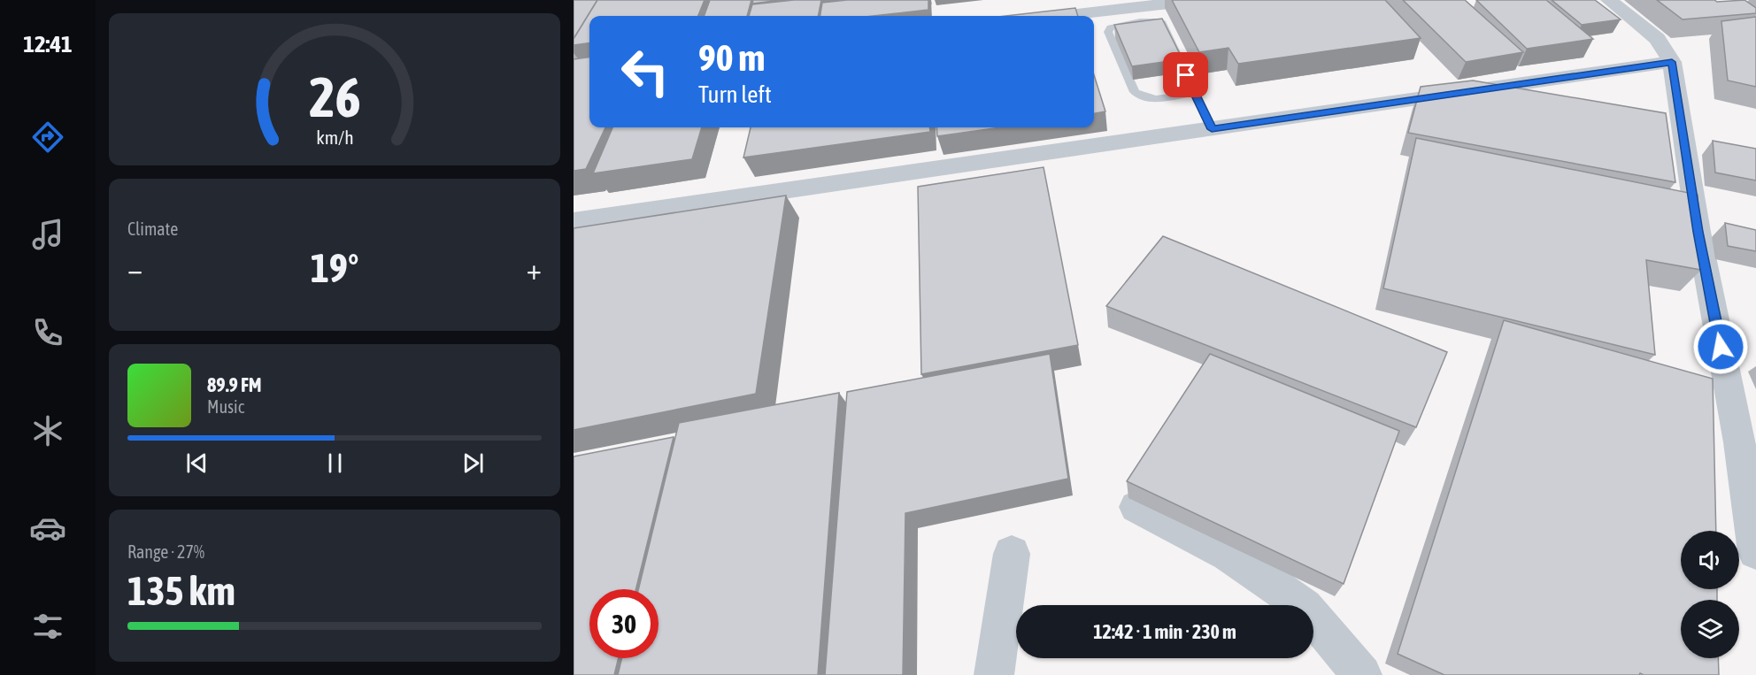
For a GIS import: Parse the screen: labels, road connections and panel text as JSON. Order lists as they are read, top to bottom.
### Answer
{
  "page": {
    "tabs": "12:41",
    "turn": ["90 m", "Turn left"],
    "tile": [
      "Climate",
      ["Range · 27%", "135 km"]
    ],
    "heat": ["−", "19°", "+"],
    "song": ["89.9 FM", "Music"],
    "limit": "30",
    "trip": "12:42 · 1 min · 230 m",
    "gauge": ["26", "km/h"]
  }
}
